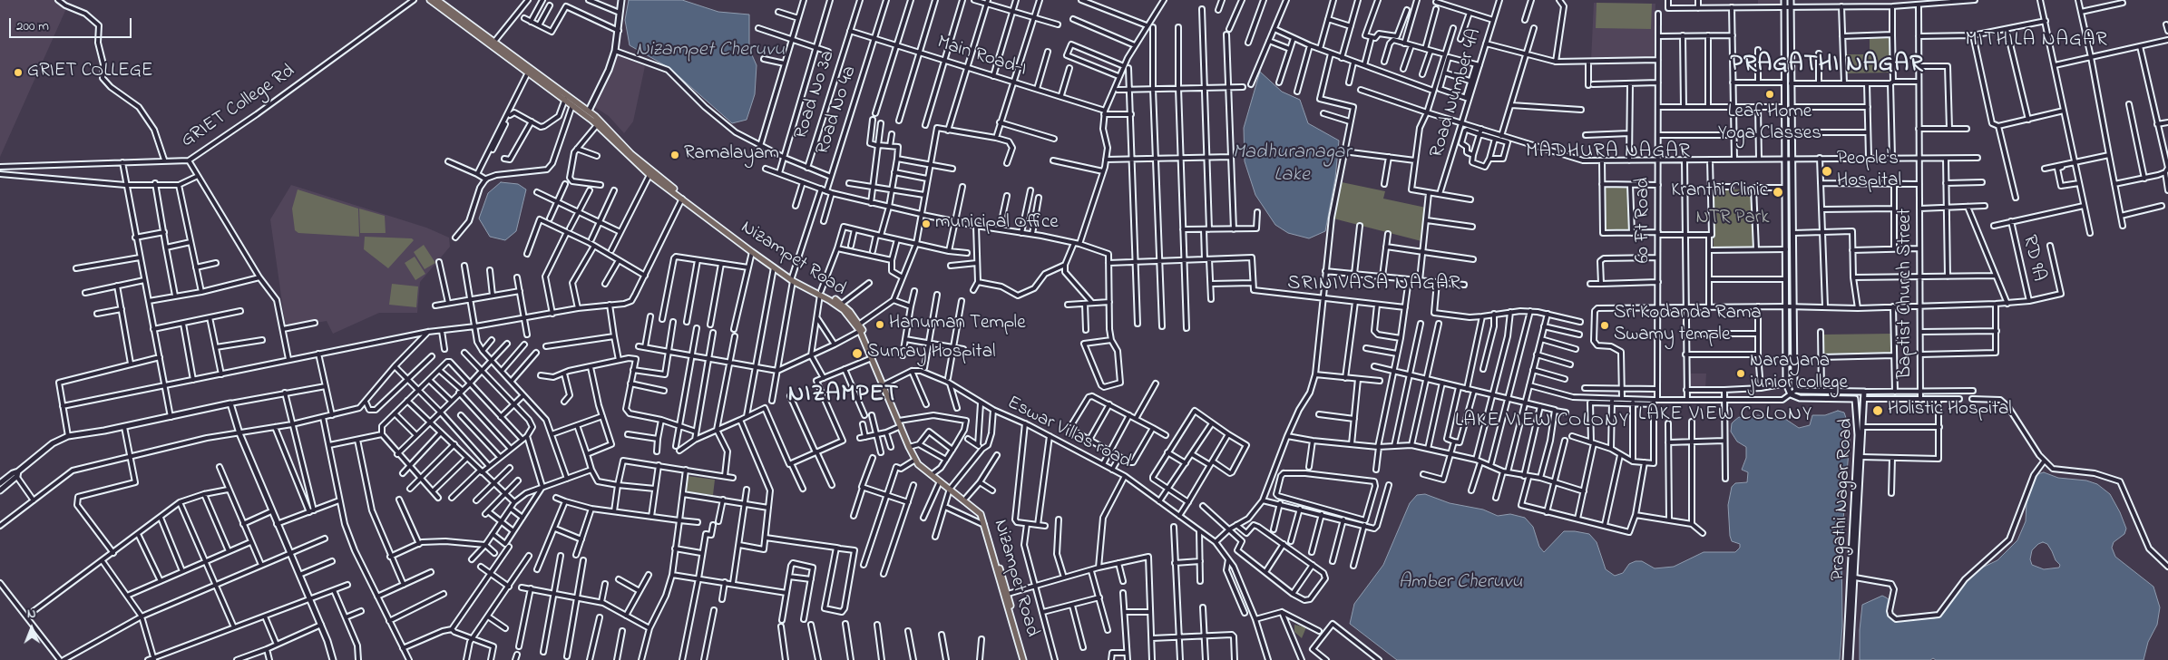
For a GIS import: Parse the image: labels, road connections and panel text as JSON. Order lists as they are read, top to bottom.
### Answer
{
  "streets": {
    "main road": ["Nizampet Road", "Pragathi Nagar Road"],
    "street": [
      "Main Road-I",
      "Road Number 4A",
      "Road No 3a",
      "GRIET College Rd",
      "Road No 4a",
      "60 Ft Road",
      "RD 9A",
      "Baptist Church Street",
      "Eswar Villas road"
    ]
  },
  "crossings": [
    ["Main Road-I", "Road No 3a"],
    ["Main Road-I", "Road No 4a"]
  ],
  "districts": [
    "MITHILA NAGAR",
    "PRAGATHI NAGAR",
    "MADHURA NAGAR",
    "SRINIVASA NAGAR",
    "NIZAMPET",
    "LAKE VIEW COLONY",
    "LAKE VIEW COLONY"
  ],
  "water": ["Nizampet Cheruvu", "Madhuranagar Lake", "Amber Cheruvu"],
  "parks": ["NTR Park"],
  "places": [
    "GRIET COLLEGE",
    "Leaf Home Yoga Classes",
    "Ramalayam",
    "People's Hospital",
    "Kranthi Clinic",
    "municipal Office",
    "Hanuman Temple",
    "Sri Kodanda Rama Swamy temple",
    "Sunray Hospital",
    "Narayana junior college",
    "Holistic Hospital"
  ],
  "scale_bar": "200 m",
  "north": "top"
}
